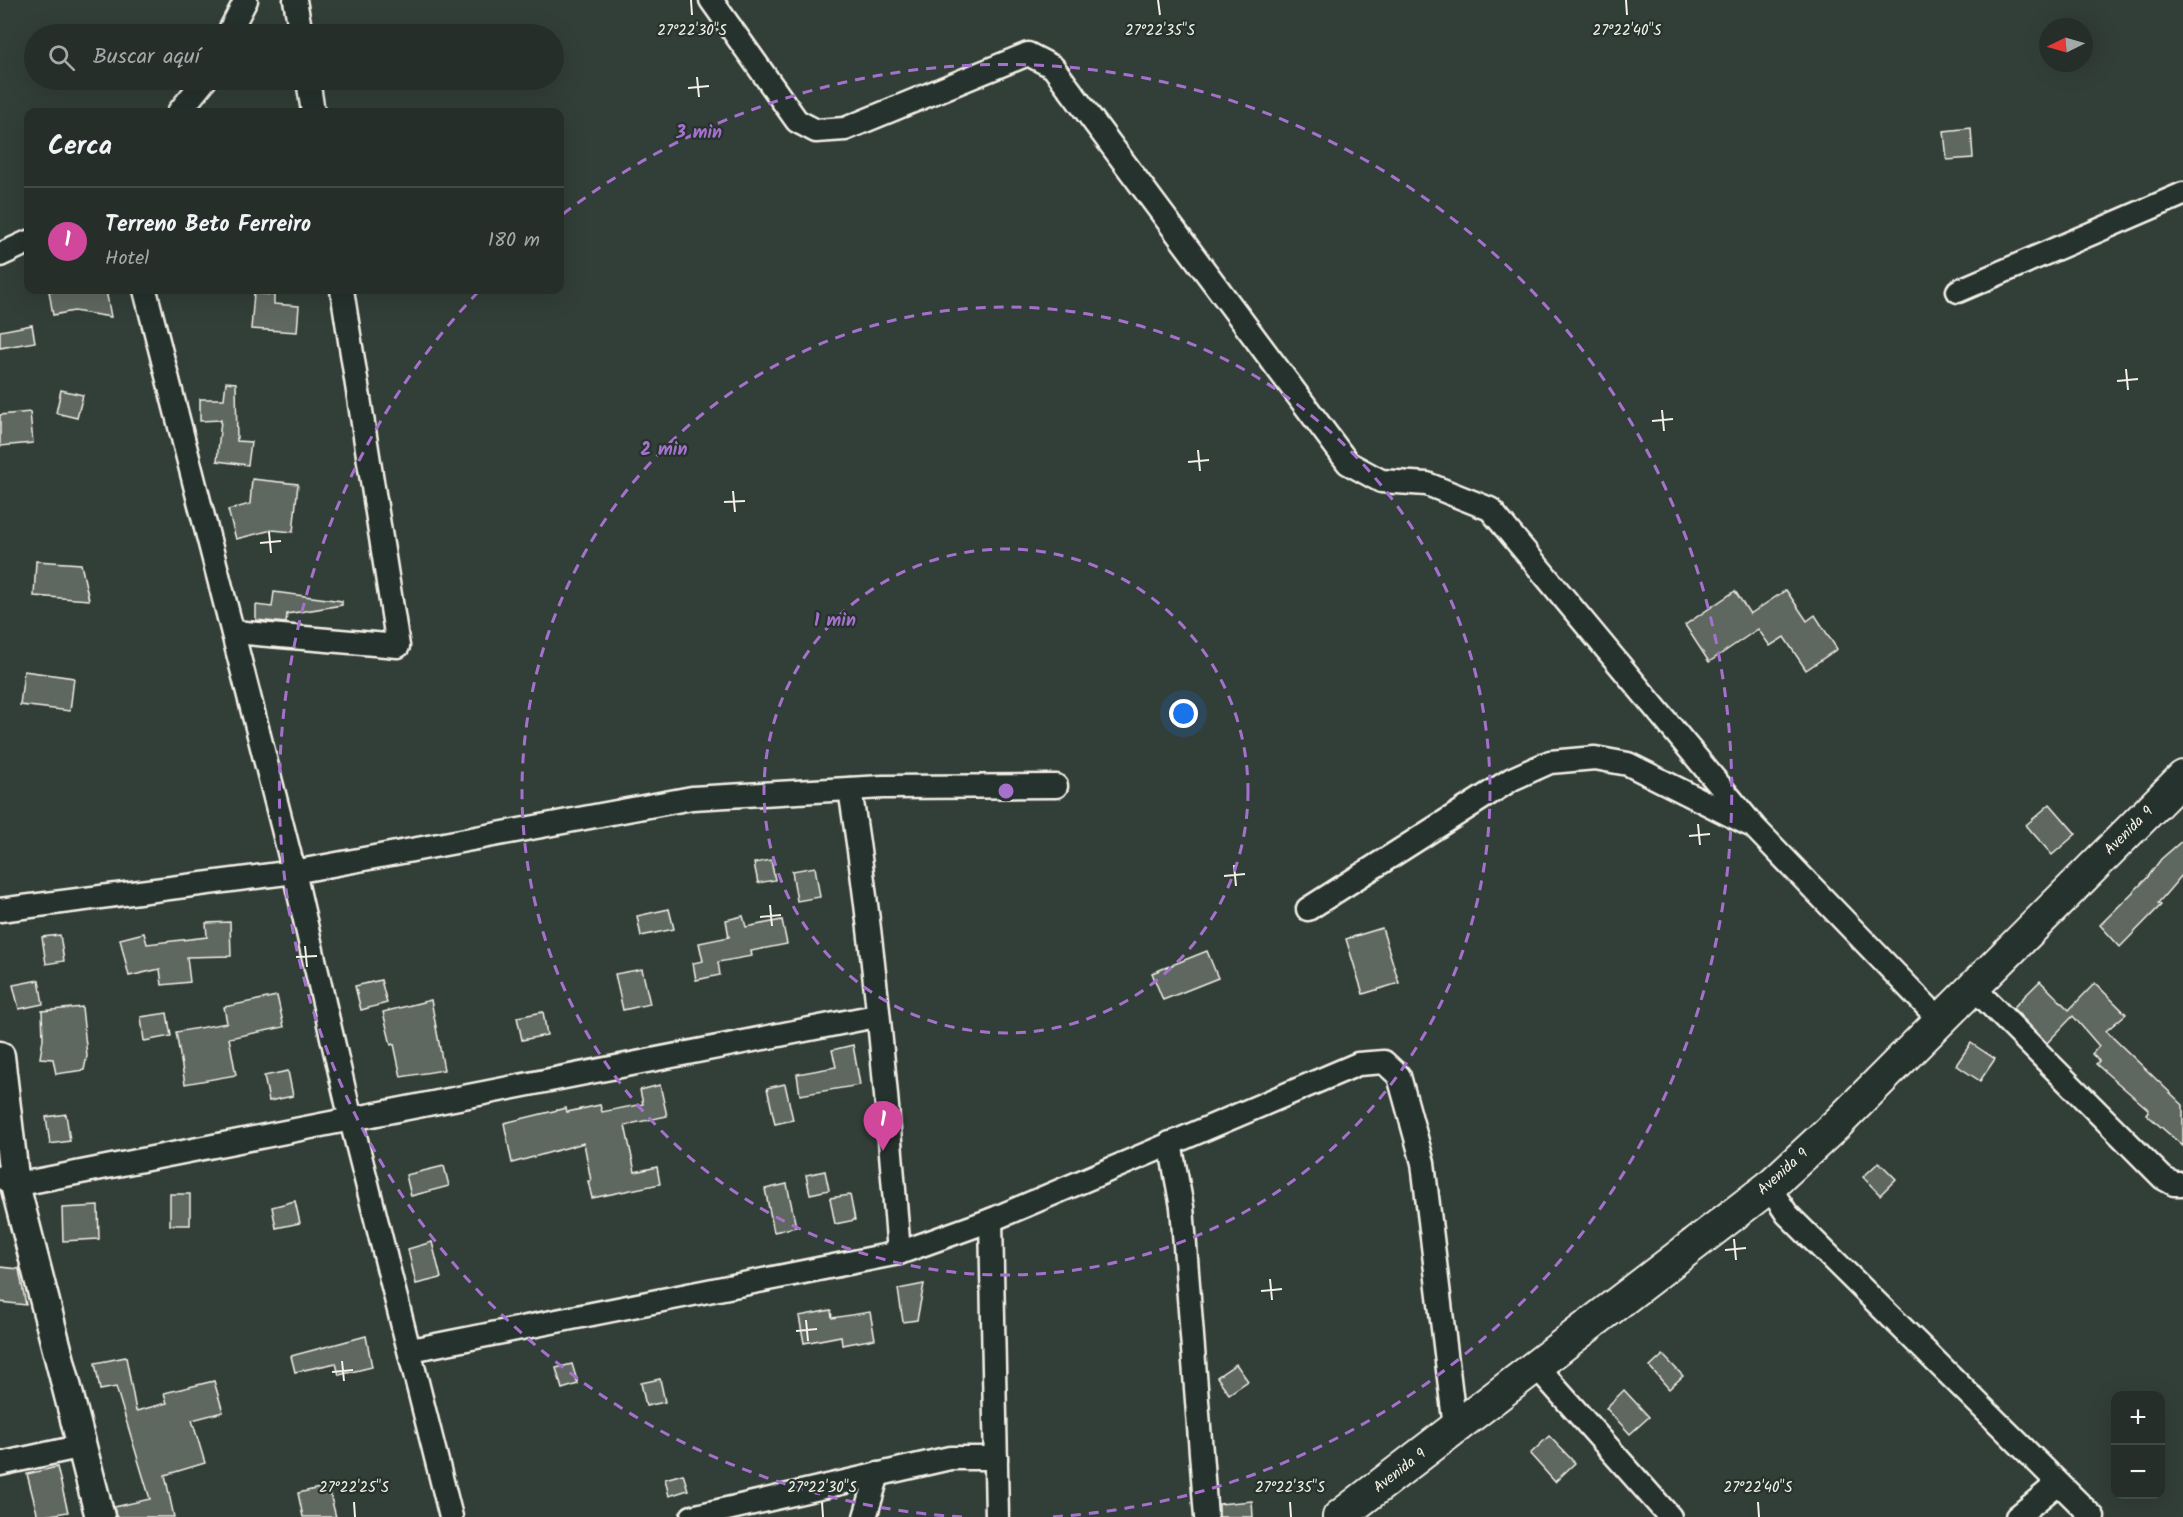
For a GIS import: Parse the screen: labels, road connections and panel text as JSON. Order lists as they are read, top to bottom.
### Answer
{
  "streets": {
    "main road": ["Avenida 9"]
  },
  "north": "left",
  "page": {
    "search": "Buscar aquí",
    "heading": "Cerca",
    "list": [
      {
        "mark": "1",
        "name": "Terreno Beto Ferreiro",
        "note": "Hotel",
        "value": "180 m"
      }
    ],
    "pins": "1",
    "map_buttons": ["+", "−"]
  },
  "coordinates": [
    "27°22'30\"S",
    "27°22'35\"S",
    "27°22'40\"S",
    "27°22'25\"S"
  ],
  "rings": ["3 min", "2 min", "1 min"]
}
